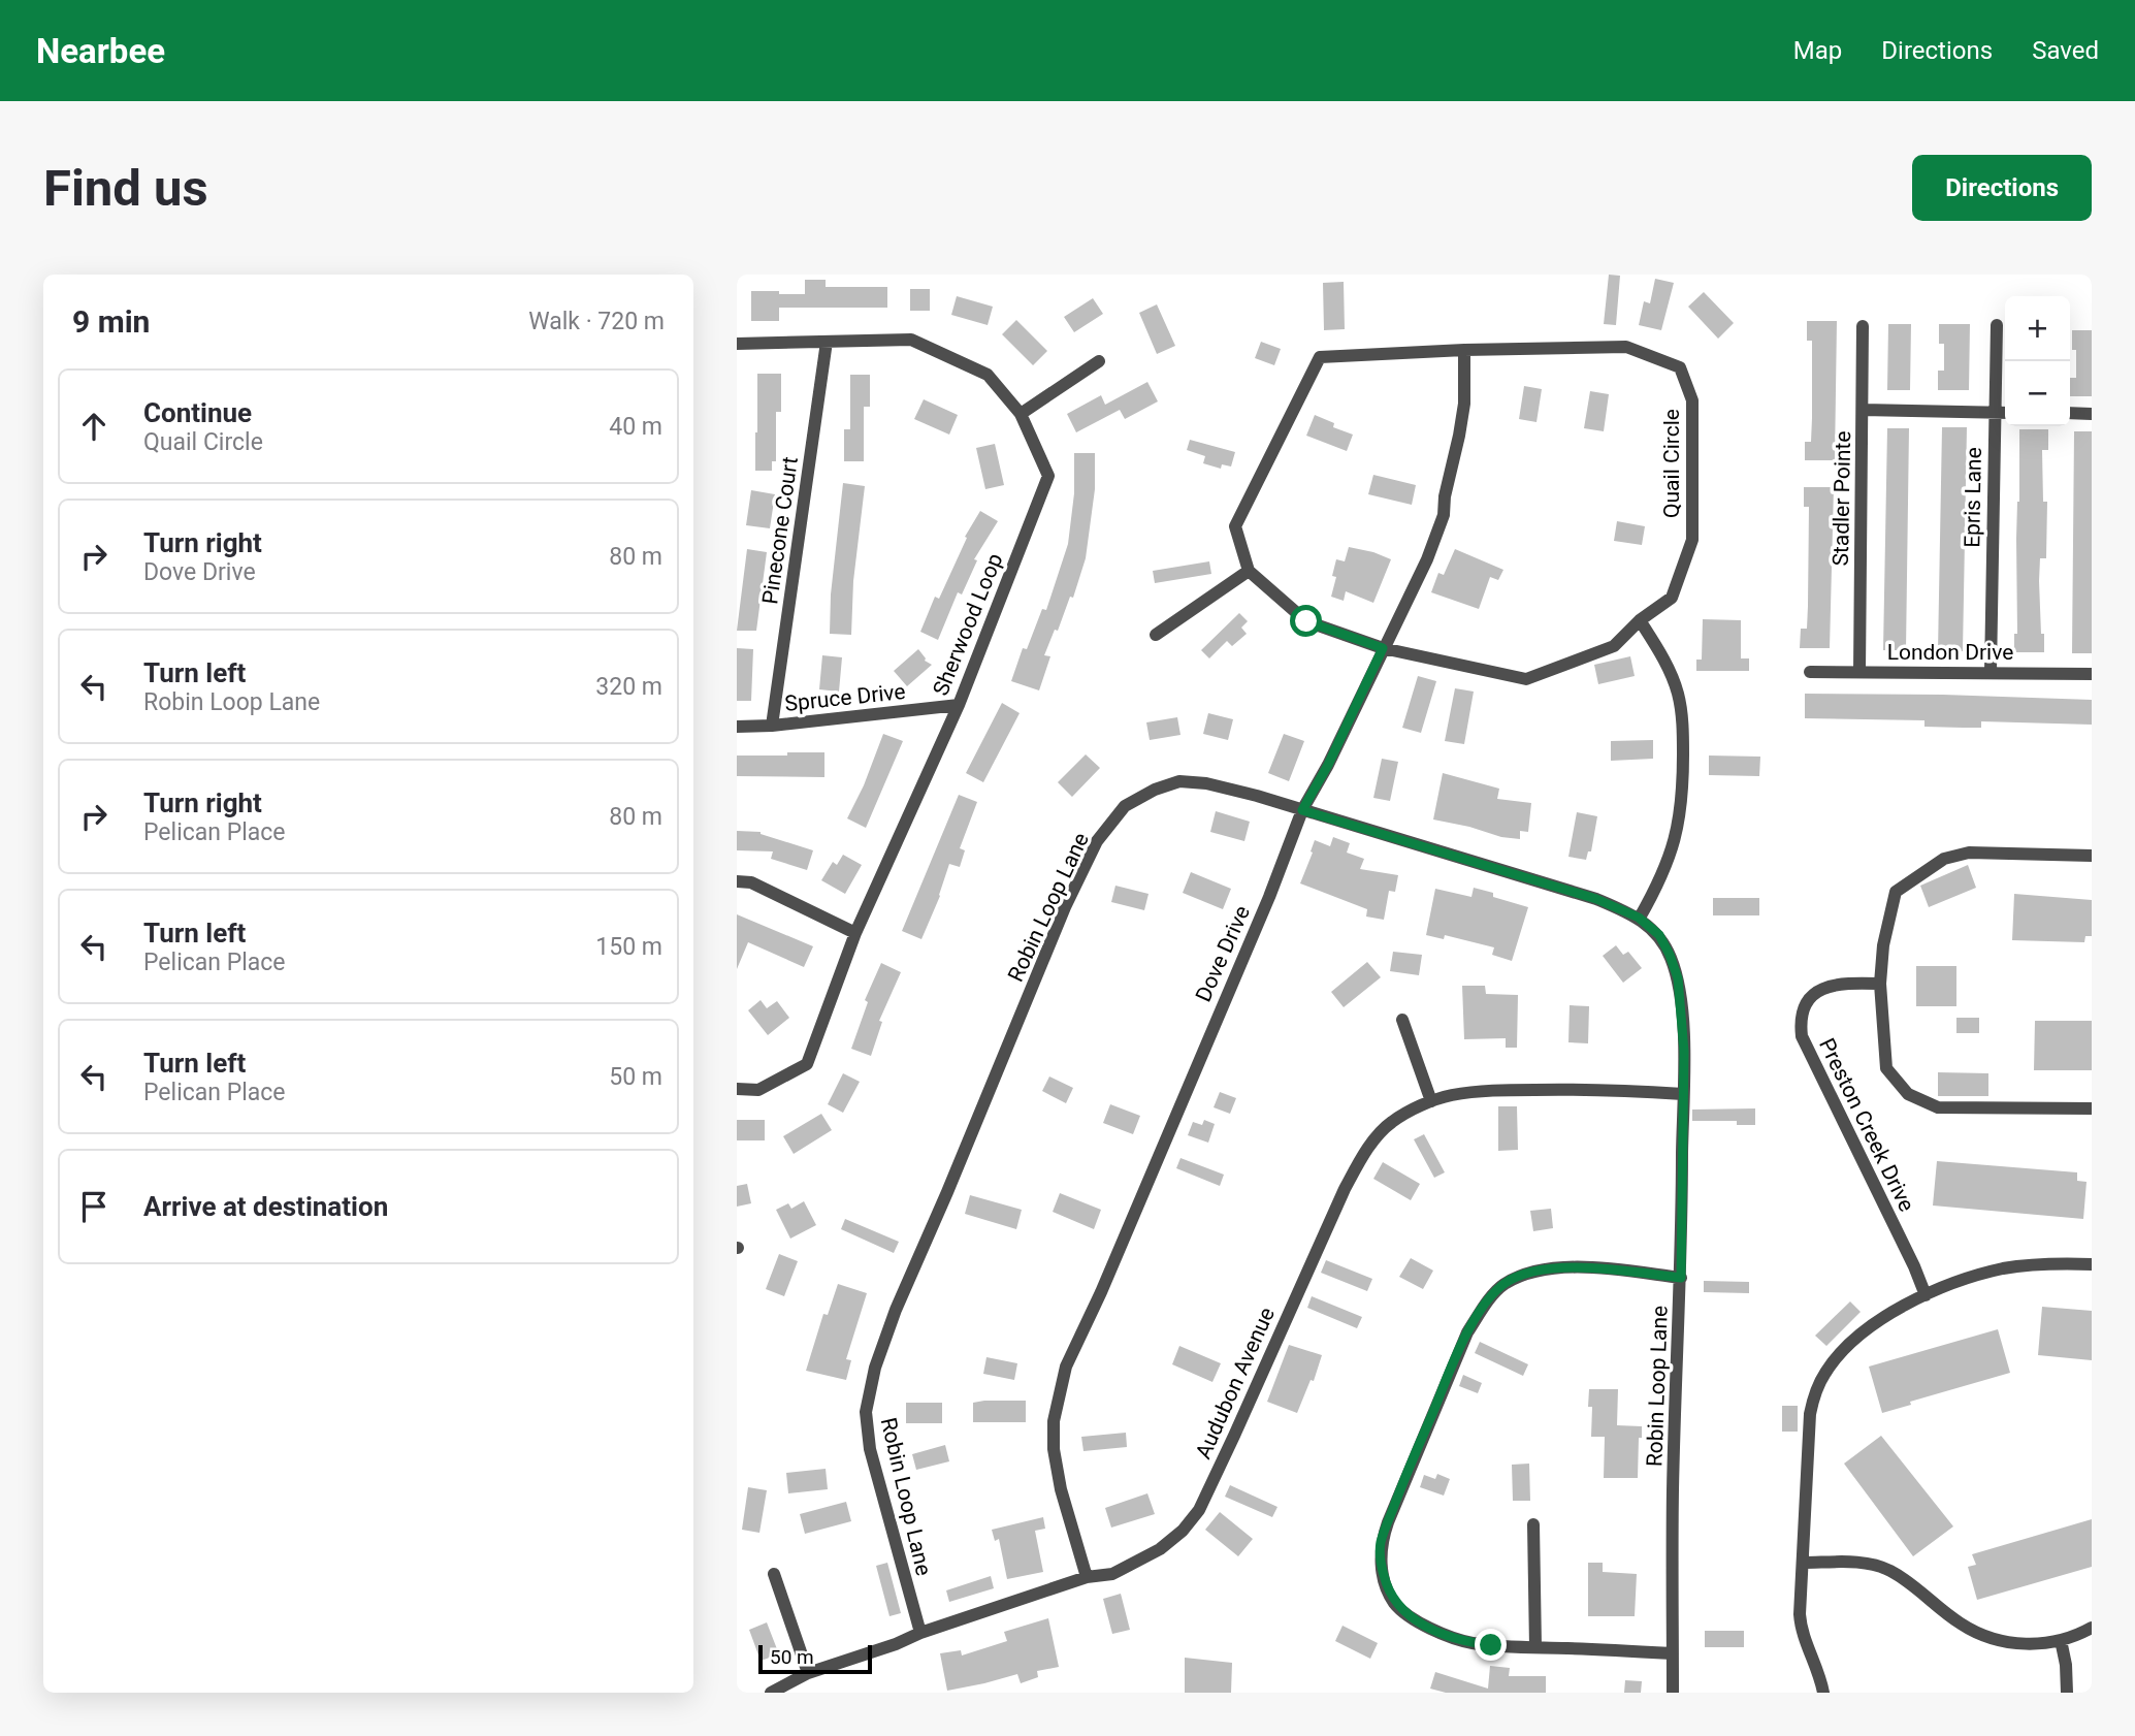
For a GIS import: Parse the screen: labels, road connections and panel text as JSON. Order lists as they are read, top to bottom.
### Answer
{
  "streets": {
    "street": [
      "Quail Circle",
      "Epris Lane",
      "Stadler Pointe",
      "Pinecone Court",
      "Sherwood Loop",
      "London Drive",
      "Spruce Drive",
      "Robin Loop Lane",
      "Dove Drive",
      "Preston Creek Drive",
      "Audubon Avenue"
    ]
  },
  "crossings": [
    ["Quail Circle", "Dove Drive"],
    ["Epris Lane", "London Drive"],
    ["Stadler Pointe", "London Drive"],
    ["Pinecone Court", "Sherwood Loop"],
    ["Pinecone Court", "Spruce Drive"],
    ["Sherwood Loop", "Spruce Drive"],
    ["Robin Loop Lane", "Dove Drive"],
    ["Robin Loop Lane", "Audubon Avenue"],
    ["Dove Drive", "Audubon Avenue"]
  ],
  "scale_bar": "50 m",
  "page": {
    "header": "Nearbee",
    "nav": ["Map", "Directions", "Saved"],
    "buttons": "Directions",
    "title": "Find us",
    "heading": ["9 min", "Walk · 720 m"],
    "map_buttons": ["+", "−"],
    "list": [
      ["Continue", "Quail Circle", "40 m"],
      ["Turn right", "Dove Drive", "80 m"],
      ["Turn left", "Robin Loop Lane", "320 m"],
      ["Turn right", "Pelican Place", "80 m"],
      ["Turn left", "Pelican Place", "150 m"],
      ["Turn left", "Pelican Place", "50 m"],
      "Arrive at destination"
    ],
    "scale": "50 m"
  }
}
